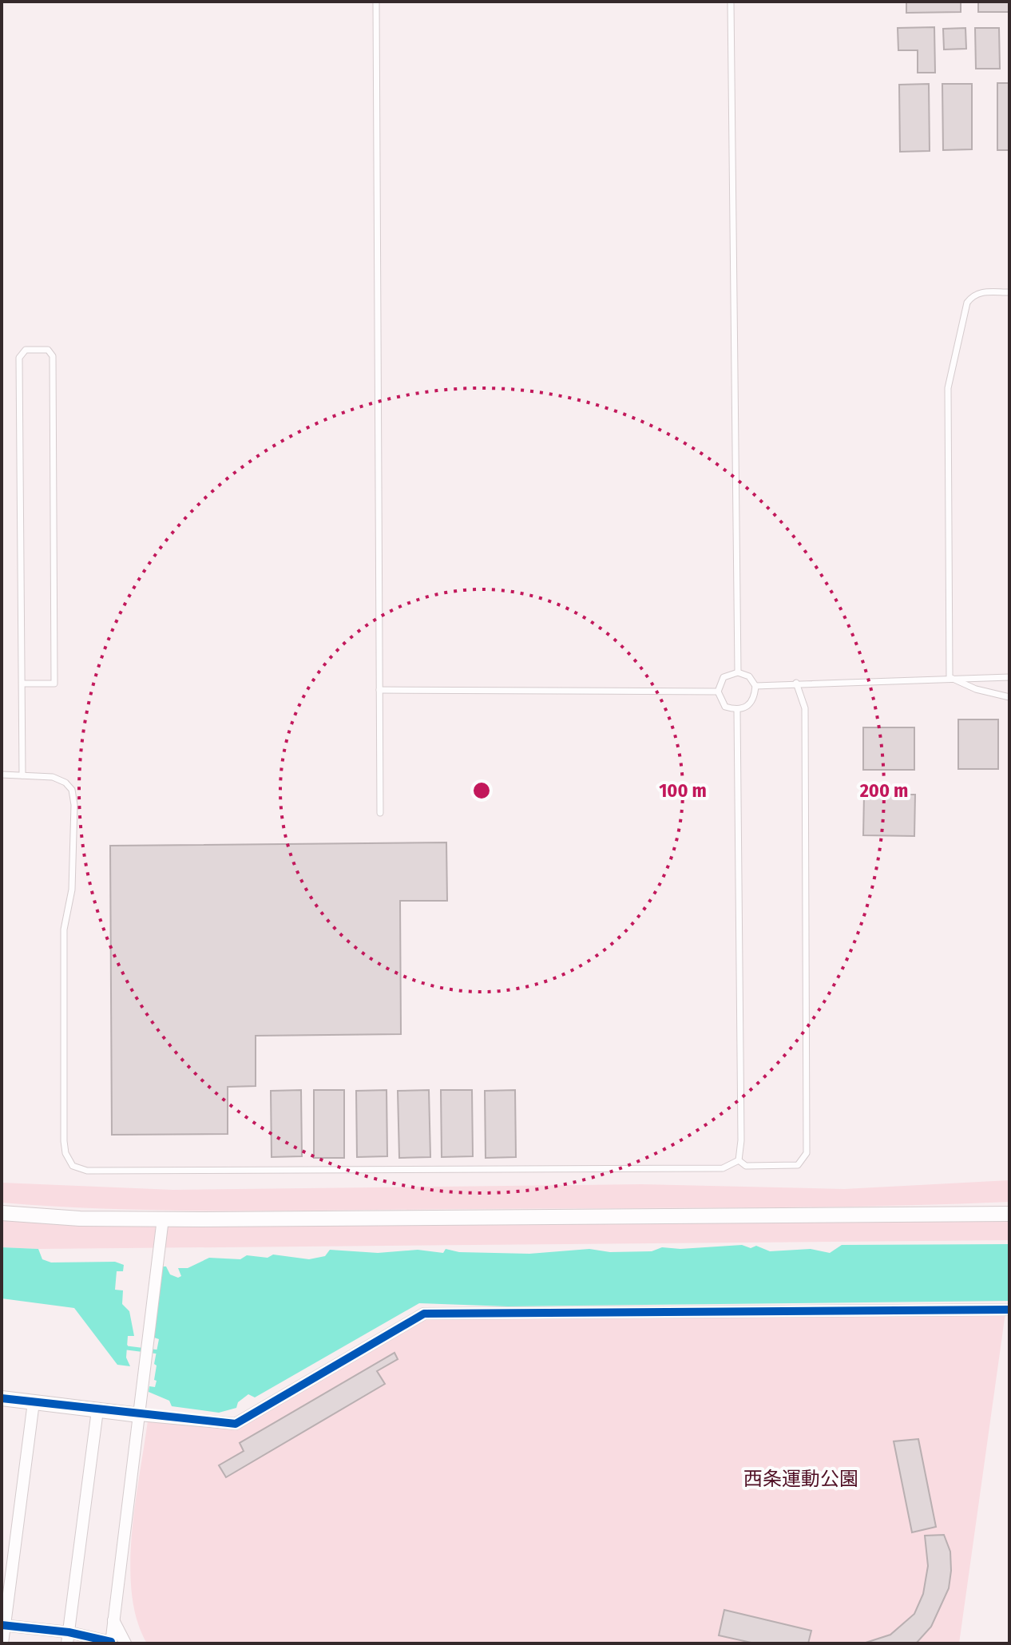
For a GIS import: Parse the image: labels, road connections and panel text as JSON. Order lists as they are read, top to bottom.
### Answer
{
  "parks": ["西条運動公園"],
  "rings": ["100 m", "200 m"]
}
